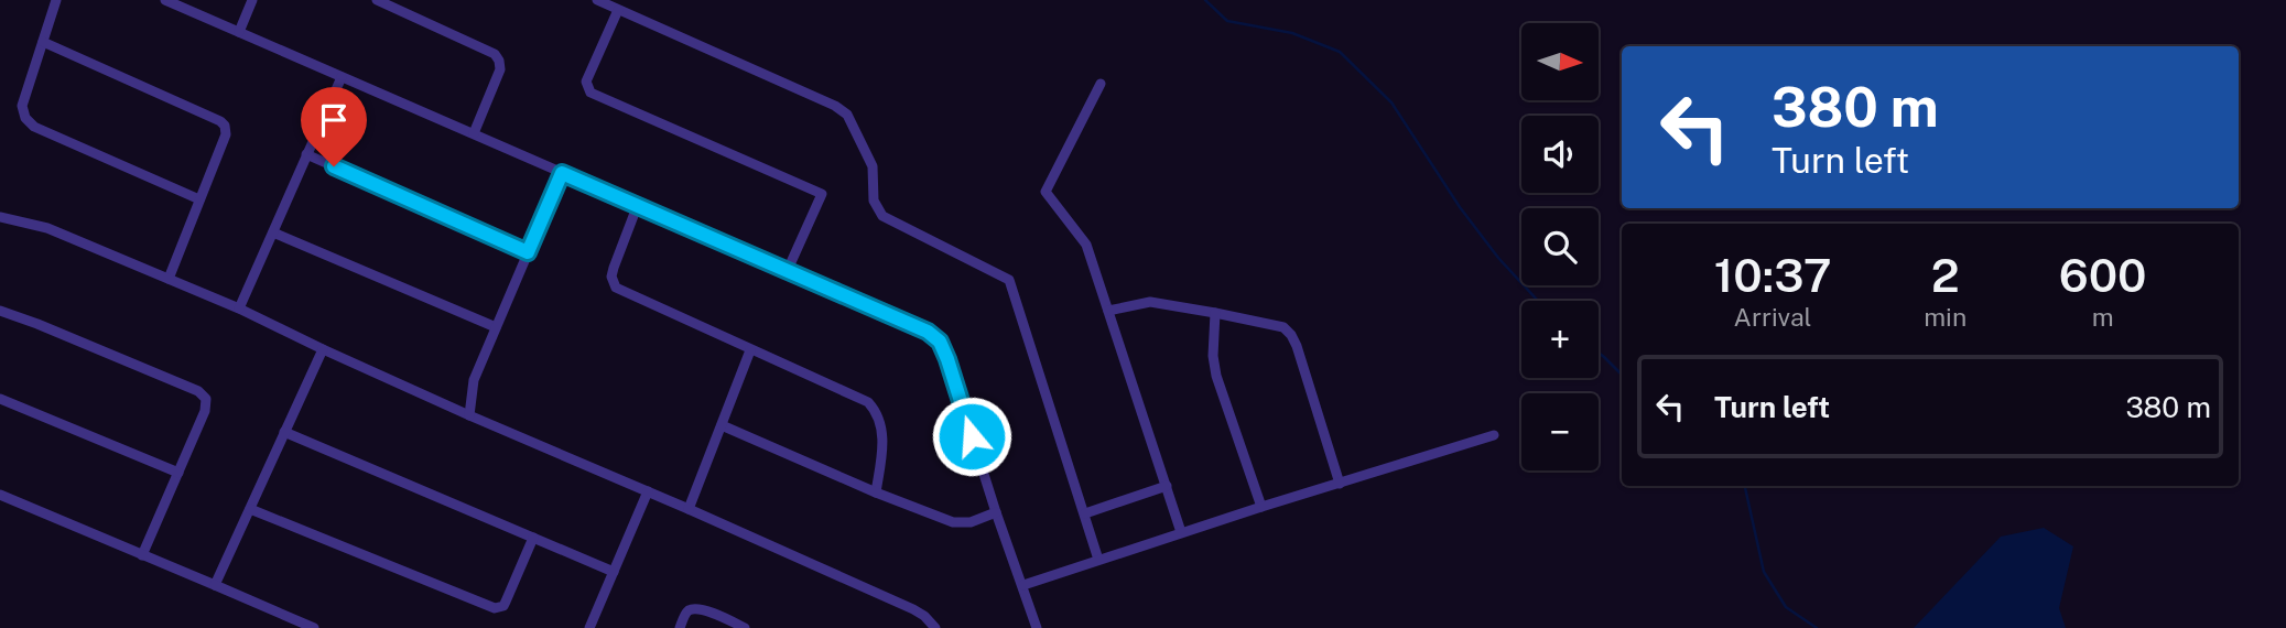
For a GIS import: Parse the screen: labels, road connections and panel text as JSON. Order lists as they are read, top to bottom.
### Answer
{
  "north": "right",
  "page": {
    "map_buttons": ["+", "−"],
    "turn": ["380 m", "Turn left"],
    "eta": [
      "10:37",
      "Arrival",
      "2",
      "min",
      "600",
      "m"
    ],
    "list": [
      {
        "name": "Turn left",
        "value": "380 m"
      }
    ]
  }
}
